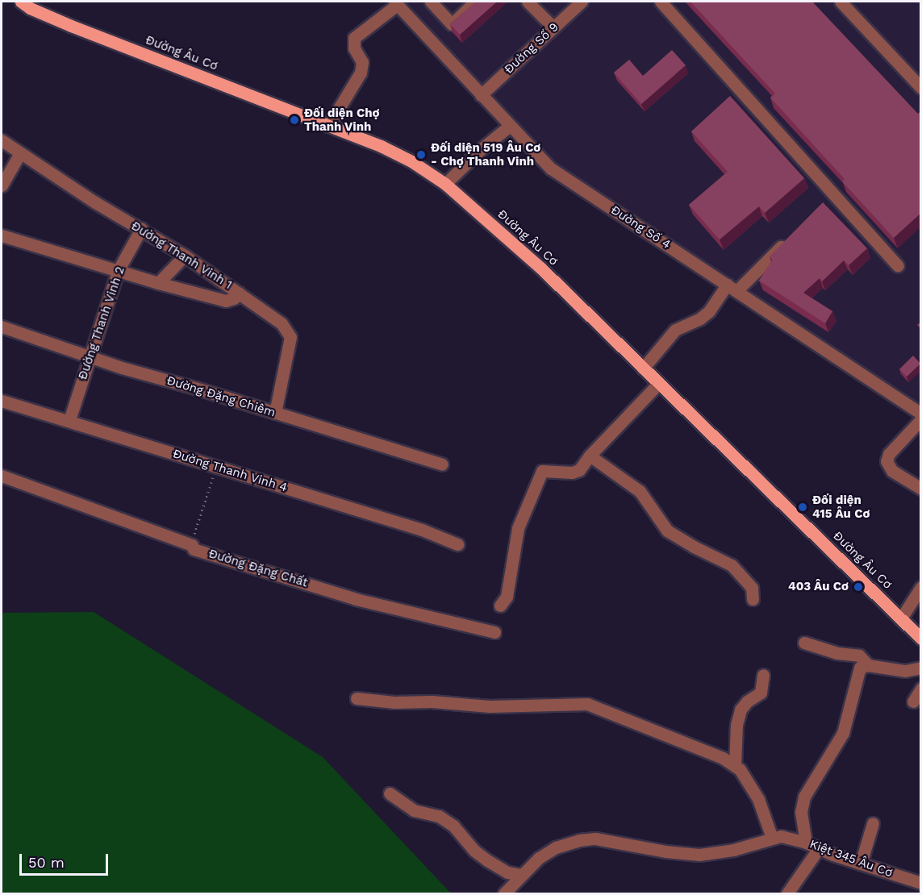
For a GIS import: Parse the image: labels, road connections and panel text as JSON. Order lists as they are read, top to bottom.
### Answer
{
  "streets": {
    "main road": ["Đường Âu Cơ"],
    "street": [
      "Đường Số 9",
      "Đường Số 4",
      "Đường Thanh Vinh 1",
      "Đường Thanh Vinh 2",
      "Đường Đặng Chiêm",
      "Đường Thanh Vinh 4",
      "Đường Đặng Chất",
      "Kiệt 345 Âu Cơ"
    ]
  },
  "crossings": [
    ["Đường Số 9", "Đường Số 4"],
    ["Đường Thanh Vinh 1", "Đường Thanh Vinh 2"],
    ["Đường Thanh Vinh 1", "Đường Đặng Chiêm"],
    ["Đường Thanh Vinh 2", "Đường Đặng Chiêm"],
    ["Đường Thanh Vinh 2", "Đường Thanh Vinh 4"]
  ],
  "places": [
    "Đối diện Chợ Thanh Vinh",
    "Đối diện 519 Âu Cơ - Chợ Thanh Vinh",
    "Đối diện 415 Âu Cơ",
    "403 Âu Cơ"
  ],
  "scale_bar": "50 m"
}
